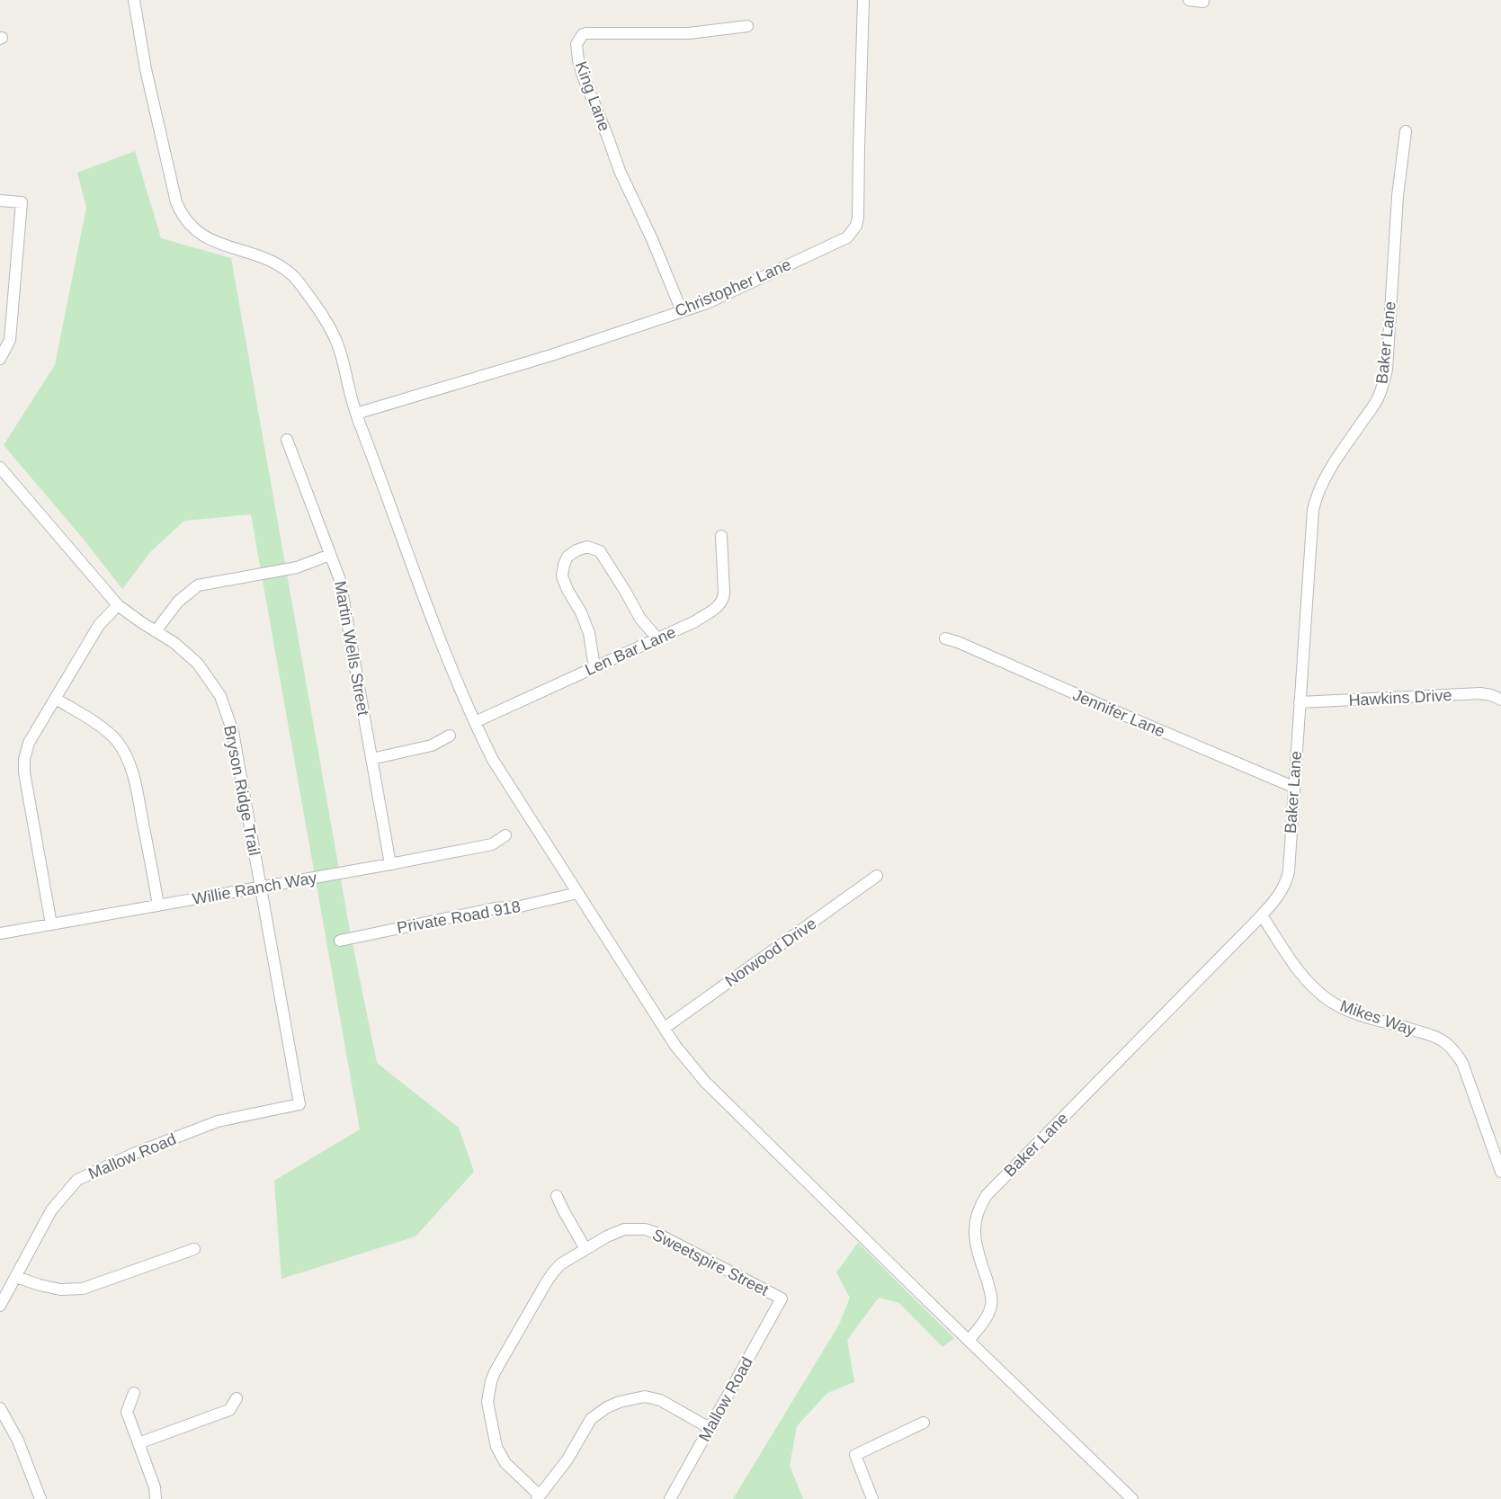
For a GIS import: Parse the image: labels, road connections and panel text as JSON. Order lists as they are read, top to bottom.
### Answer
{
  "streets": {
    "street": [
      "King Lane",
      "Christopher Lane",
      "Baker Lane",
      "Martin Wells Street",
      "Len Bar Lane",
      "Hawkins Drive",
      "Jennifer Lane",
      "Bryson Ridge Trail",
      "Willie Ranch Way",
      "Private Road 918",
      "Norwood Drive",
      "Mikes Way",
      "Mallow Road",
      "Sweetspire Street"
    ]
  },
  "crossings": [
    ["King Lane", "Christopher Lane"],
    ["Baker Lane", "Hawkins Drive"],
    ["Baker Lane", "Jennifer Lane"],
    ["Baker Lane", "Mikes Way"],
    ["Martin Wells Street", "Willie Ranch Way"],
    ["Bryson Ridge Trail", "Willie Ranch Way"],
    ["Bryson Ridge Trail", "Mallow Road"],
    ["Mallow Road", "Sweetspire Street"]
  ]
}
